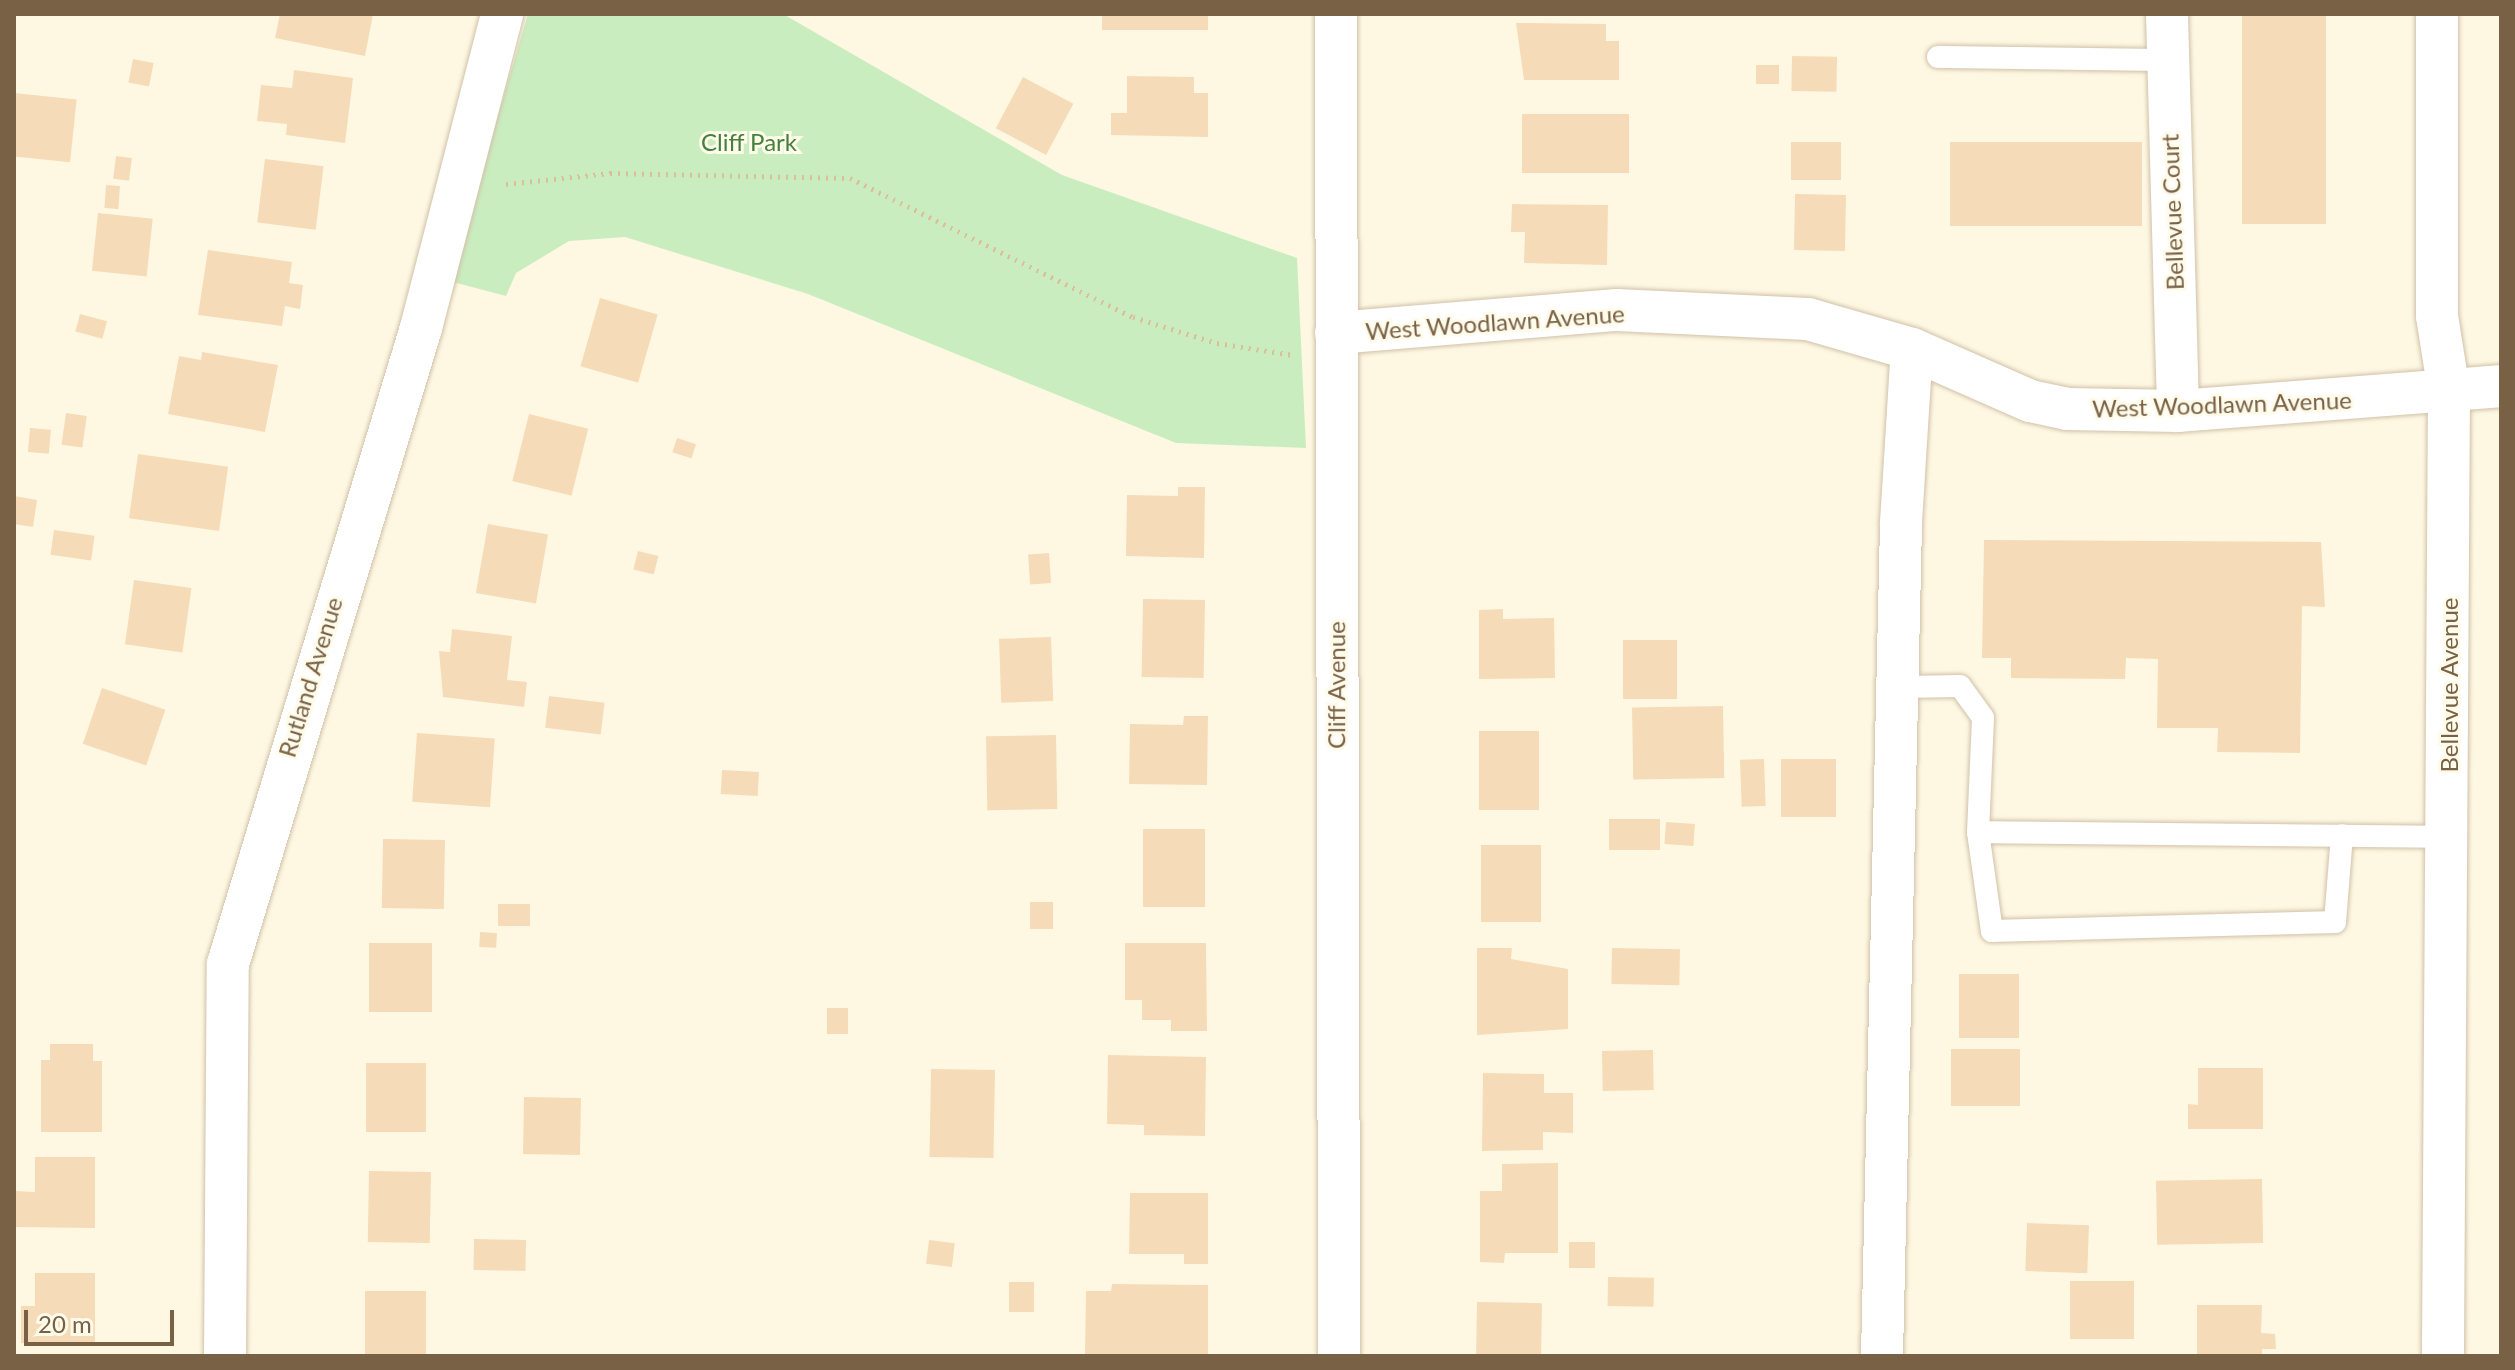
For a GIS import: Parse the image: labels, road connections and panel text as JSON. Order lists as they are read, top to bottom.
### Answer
{
  "streets": {
    "street": [
      "Bellevue Court",
      "West Woodlawn Avenue",
      "Rutland Avenue",
      "Cliff Avenue",
      "Bellevue Avenue"
    ]
  },
  "crossings": [
    ["Bellevue Court", "West Woodlawn Avenue"],
    ["West Woodlawn Avenue", "Cliff Avenue"],
    ["West Woodlawn Avenue", "Bellevue Avenue"]
  ],
  "parks": ["Cliff Park"],
  "scale_bar": "20 m"
}
